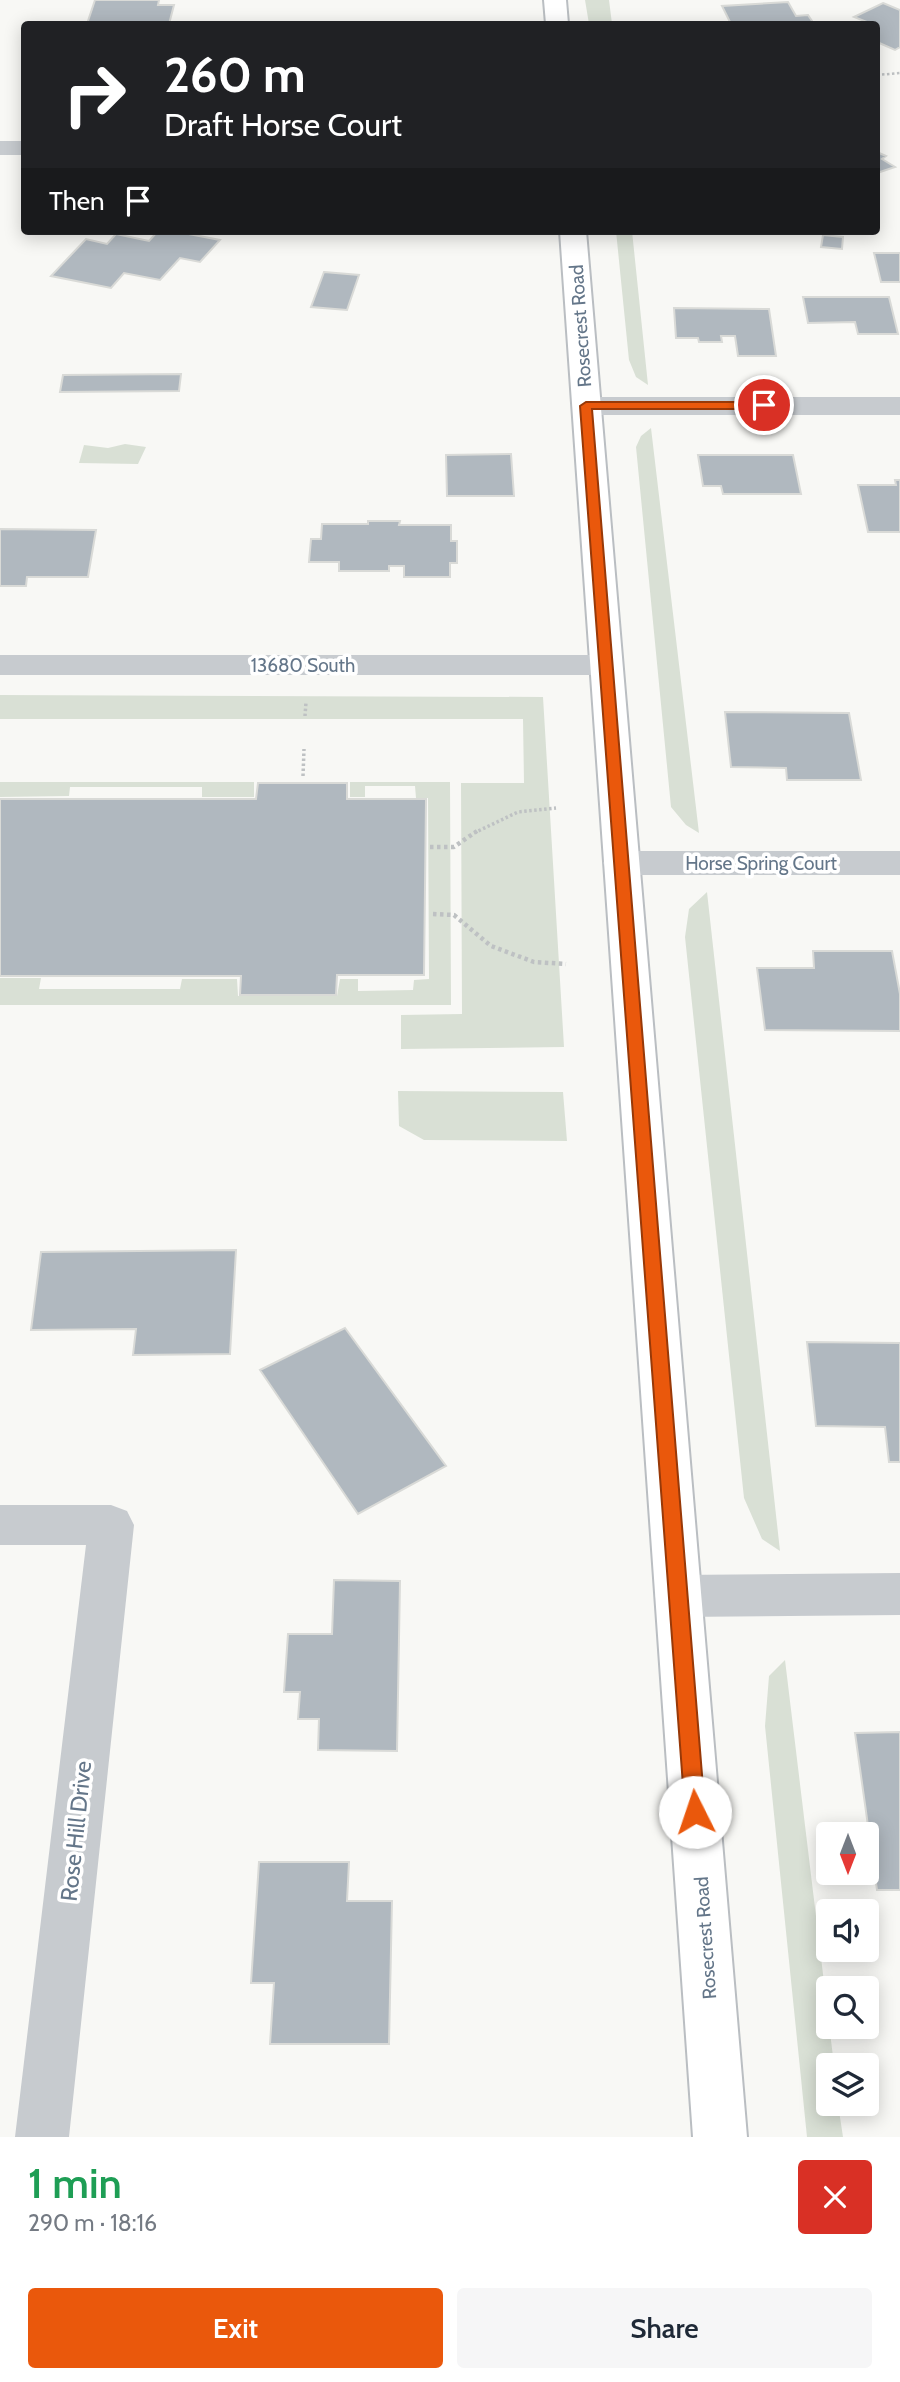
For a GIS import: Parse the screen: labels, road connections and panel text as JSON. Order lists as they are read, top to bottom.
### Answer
{
  "streets": {
    "main road": ["Rosecrest Road"],
    "street": ["13680 South", "Horse Spring Court", "Rose Hill Drive"]
  },
  "crossings": [
    ["Rosecrest Road", "13680 South"],
    ["Rosecrest Road", "Horse Spring Court"]
  ],
  "north": "bottom",
  "page": {
    "turn": ["260 m", "Draft Horse Court"],
    "then": "Then",
    "heading": ["1 min", "290 m · 18:16"],
    "buttons": ["Exit", "Share"]
  }
}
